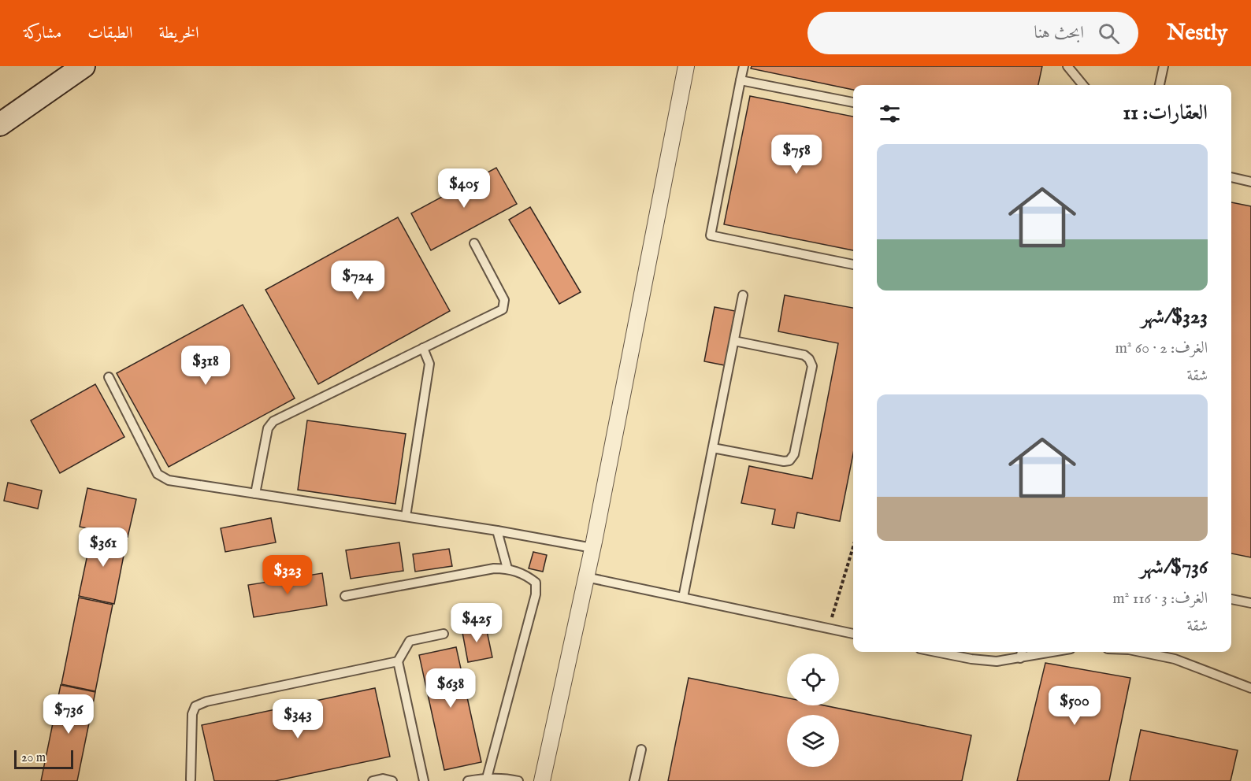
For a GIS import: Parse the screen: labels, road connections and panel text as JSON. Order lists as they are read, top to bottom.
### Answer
{
  "scale_bar": "20 m",
  "page": {
    "header": "Nestly",
    "search": "ابحث هنا",
    "nav": ["الخريطة", "الطبقات", "مشاركة"],
    "heading": "العقارات: 11",
    "price": [
      "$758",
      "$405",
      "$724",
      "$318",
      "$361",
      "$323",
      "$425",
      "$638",
      "$500",
      "$736",
      "$343"
    ],
    "list": [
      {
        "name": "$323/شهر",
        "note": "الغرف: 2 · 60 m² · شقة"
      },
      {
        "name": "$736/شهر",
        "note": "الغرف: 3 · 116 m² · شقة"
      }
    ],
    "scale": "20 m"
  }
}
